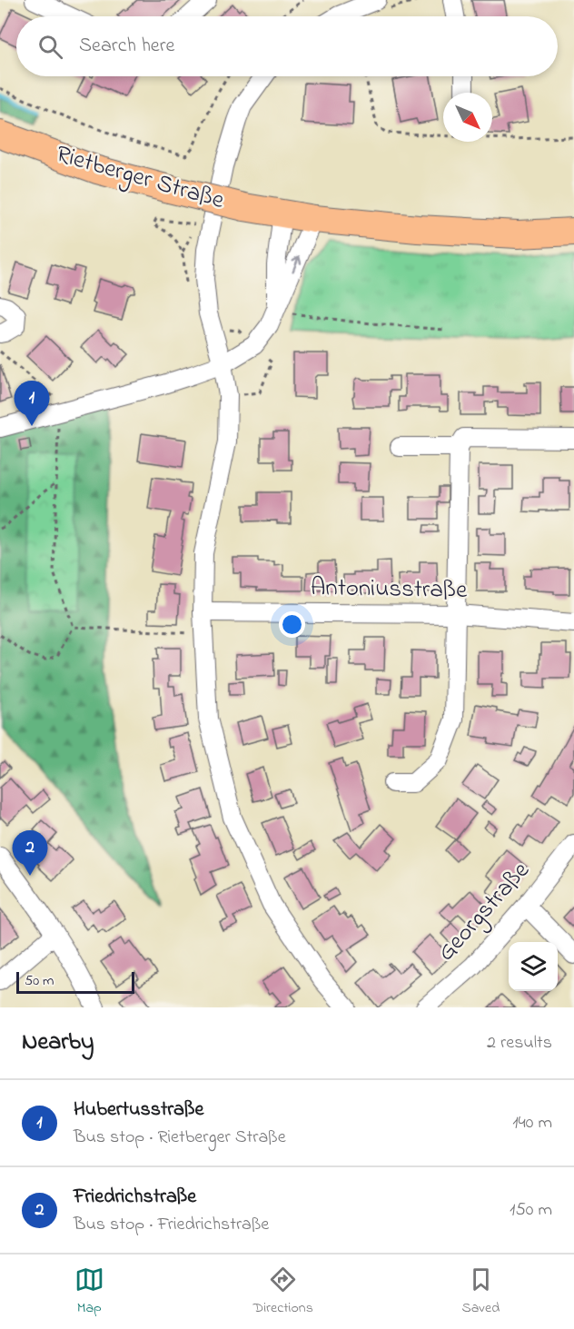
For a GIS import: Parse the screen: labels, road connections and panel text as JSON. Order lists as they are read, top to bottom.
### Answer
{
  "streets": {
    "main road": ["Rietberger Straße"],
    "street": ["Antoniusstraße", "Georgstraße"]
  },
  "scale_bar": "50 m",
  "north": "bottom right",
  "page": {
    "search": "Search here",
    "pins": ["1", "2"],
    "scale": "50 m",
    "heading": ["Nearby", "2 results"],
    "list": [
      {
        "mark": "1",
        "name": "Hubertusstraße",
        "note": "Bus stop · Rietberger Straße",
        "value": "140 m"
      },
      {
        "mark": "2",
        "name": "Friedrichstraße",
        "note": "Bus stop · Friedrichstraße",
        "value": "150 m"
      }
    ],
    "nav": ["Map", "Directions", "Saved"]
  }
}
